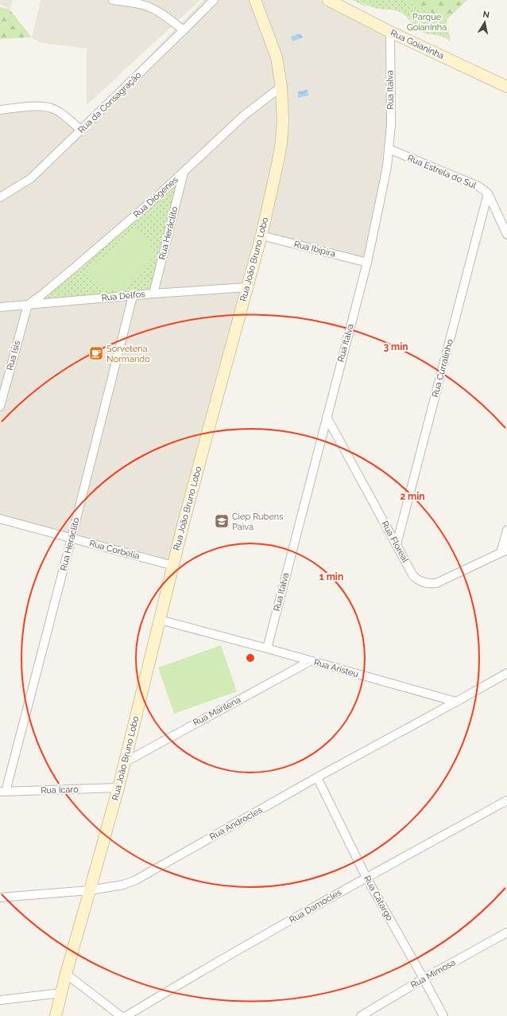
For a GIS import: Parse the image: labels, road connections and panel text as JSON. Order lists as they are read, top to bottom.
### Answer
{
  "streets": {
    "street": [
      "Rua Goianinha",
      "Rua Italva",
      "Rua da Consagração",
      "Rua Estrela do Sul",
      "Rua Diógenes",
      "Rua Heráclito",
      "Rua Ibipira",
      "Rua João Bruno Lobo",
      "Rua Delfos",
      "Rua Ísis",
      "Rua Curralinho",
      "Rua Floreal",
      "Rua Corbélia",
      "Rua Aristeu",
      "Rua Marilena",
      "Rua Ícaro",
      "Rua Androcles",
      "Rua Catargo",
      "Rua Damocles",
      "Rua Mimosa"
    ]
  },
  "crossings": [
    ["Rua Goianinha", "Rua Italva"],
    ["Rua Italva", "Rua Estrela do Sul"],
    ["Rua Italva", "Rua Ibipira"],
    ["Rua Italva", "Rua Floreal"],
    ["Rua Italva", "Rua Aristeu"],
    ["Rua Estrela do Sul", "Rua Curralinho"],
    ["Rua Diógenes", "Rua Heráclito"],
    ["Rua Diógenes", "Rua João Bruno Lobo"],
    ["Rua Diógenes", "Rua Delfos"],
    ["Rua Diógenes", "Rua Ísis"],
    ["Rua Heráclito", "Rua Delfos"],
    ["Rua Heráclito", "Rua Corbélia"],
    ["Rua Heráclito", "Rua Ícaro"],
    ["Rua Ibipira", "Rua João Bruno Lobo"],
    ["Rua João Bruno Lobo", "Rua Delfos"],
    ["Rua João Bruno Lobo", "Rua Corbélia"],
    ["Rua João Bruno Lobo", "Rua Aristeu"],
    ["Rua João Bruno Lobo", "Rua Marilena"],
    ["Rua João Bruno Lobo", "Rua Ícaro"],
    ["Rua João Bruno Lobo", "Rua Androcles"],
    ["Rua Delfos", "Rua Ísis"],
    ["Rua Curralinho", "Rua Floreal"],
    ["Rua Aristeu", "Rua Marilena"],
    ["Rua Aristeu", "Rua Androcles"],
    ["Rua Androcles", "Rua Catargo"],
    ["Rua Catargo", "Rua Damocles"],
    ["Rua Catargo", "Rua Mimosa"]
  ],
  "parks": ["Parque Goianinha"],
  "places": {
    "cafe": ["Sorveteria Normando"],
    "school or university": ["Ciep Rubens Paiva"]
  },
  "north": "top",
  "rings": ["3 min", "2 min", "1 min"]
}
